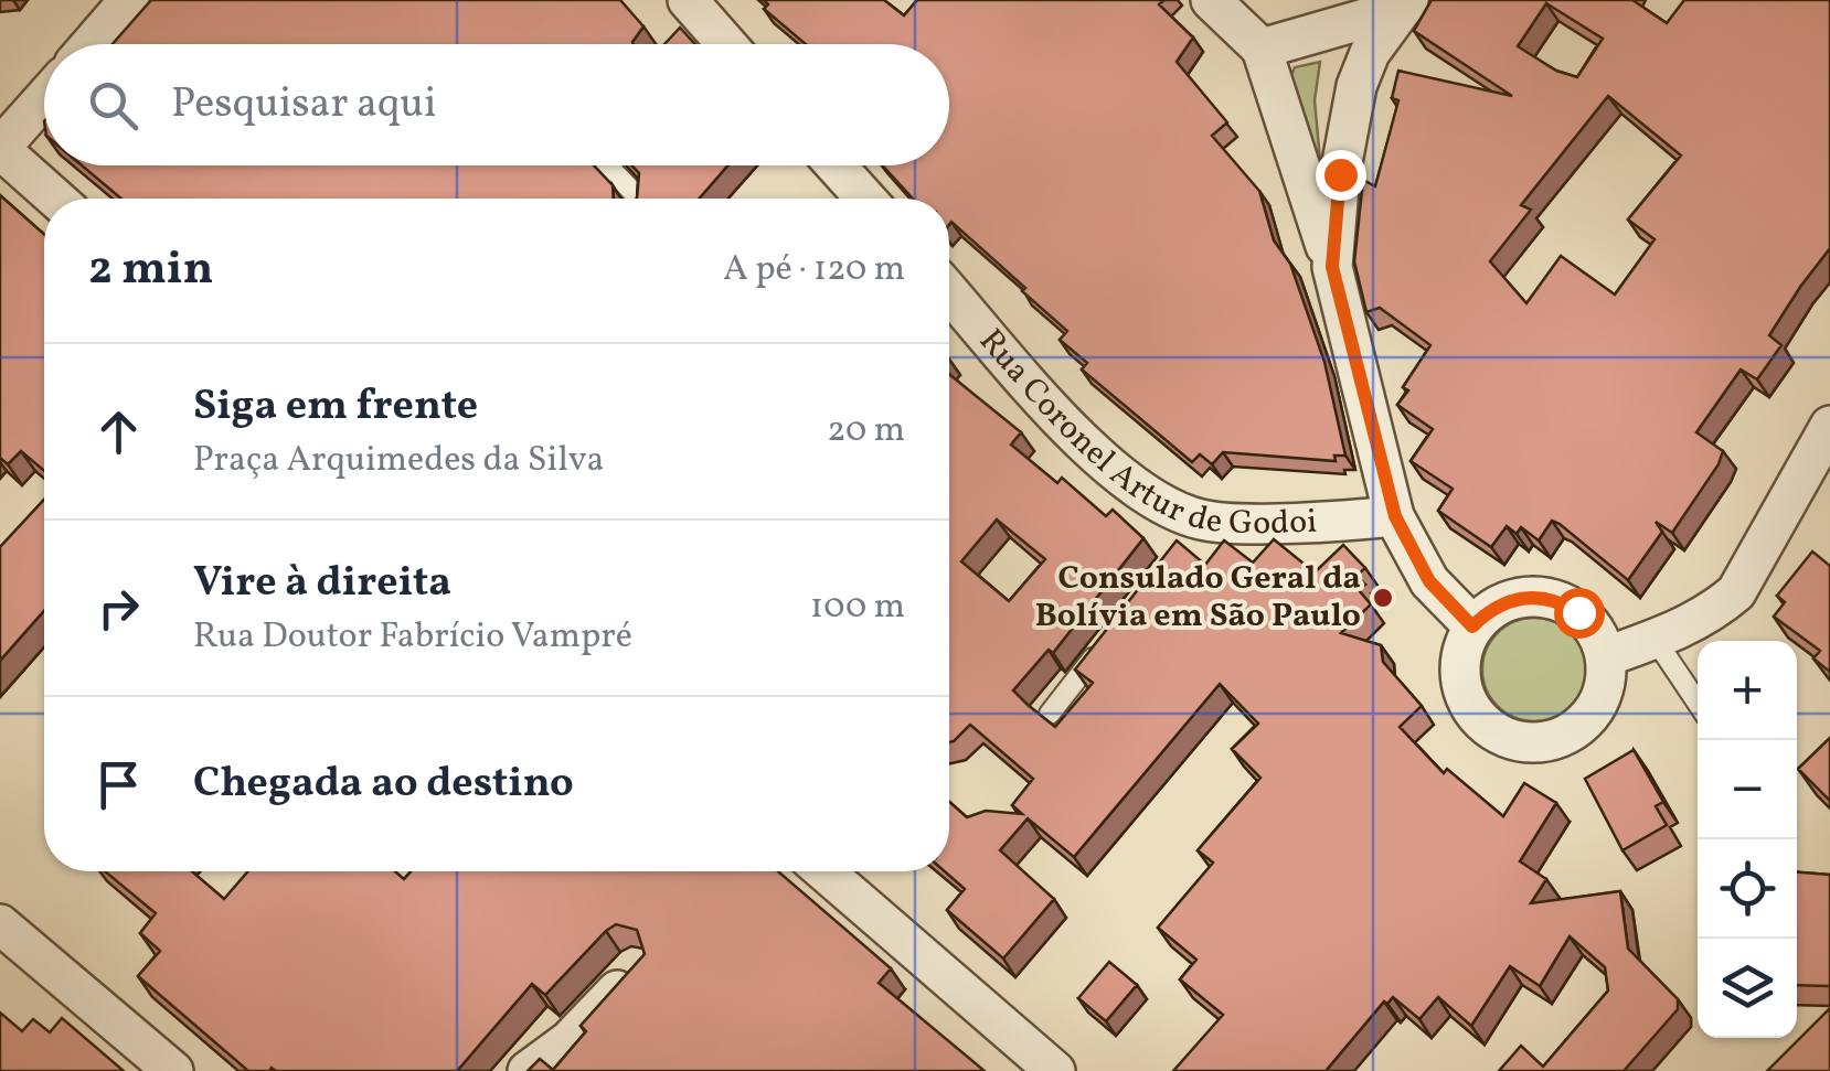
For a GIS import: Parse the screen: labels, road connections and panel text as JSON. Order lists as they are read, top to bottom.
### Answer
{
  "streets": {
    "street": ["Rua Coronel Artur de Godoi"]
  },
  "places": ["Consulado Geral da Bolívia em São Paulo"],
  "page": {
    "search": "Pesquisar aqui",
    "heading": ["2 min", "A pé · 120 m"],
    "list": [
      ["Siga em frente", "Praça Arquimedes da Silva", "20 m"],
      ["Vire à direita", "Rua Doutor Fabrício Vampré", "100 m"],
      "Chegada ao destino"
    ],
    "map_buttons": ["+", "−"]
  }
}
